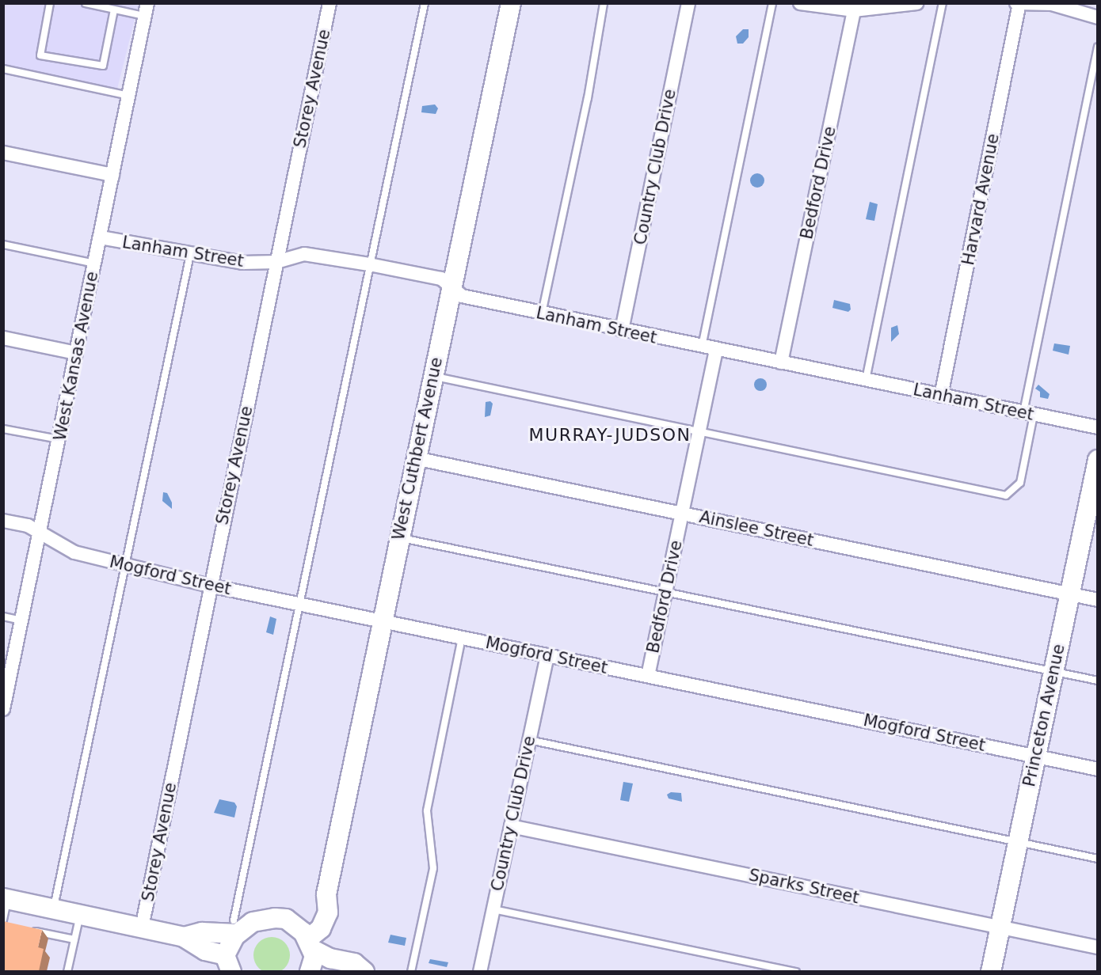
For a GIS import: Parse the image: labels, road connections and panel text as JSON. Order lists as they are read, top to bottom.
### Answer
{
  "streets": {
    "street": [
      "Storey Avenue",
      "Country Club Drive",
      "Bedford Drive",
      "Harvard Avenue",
      "Lanham Street",
      "West Kansas Avenue",
      "West Cuthbert Avenue",
      "Ainslee Street",
      "Mogford Street",
      "Princeton Avenue",
      "Sparks Street"
    ]
  },
  "crossings": [
    ["Storey Avenue", "Lanham Street"],
    ["Storey Avenue", "Mogford Street"],
    ["Country Club Drive", "Lanham Street"],
    ["Country Club Drive", "Mogford Street"],
    ["Country Club Drive", "Sparks Street"],
    ["Bedford Drive", "Lanham Street"],
    ["Bedford Drive", "Ainslee Street"],
    ["Bedford Drive", "Mogford Street"],
    ["Harvard Avenue", "Lanham Street"],
    ["Lanham Street", "West Kansas Avenue"],
    ["Lanham Street", "West Cuthbert Avenue"],
    ["West Kansas Avenue", "Mogford Street"],
    ["West Cuthbert Avenue", "Ainslee Street"],
    ["West Cuthbert Avenue", "Mogford Street"],
    ["Ainslee Street", "Princeton Avenue"],
    ["Mogford Street", "Princeton Avenue"],
    ["Princeton Avenue", "Sparks Street"]
  ],
  "districts": ["MURRAY-JUDSON"]
}
